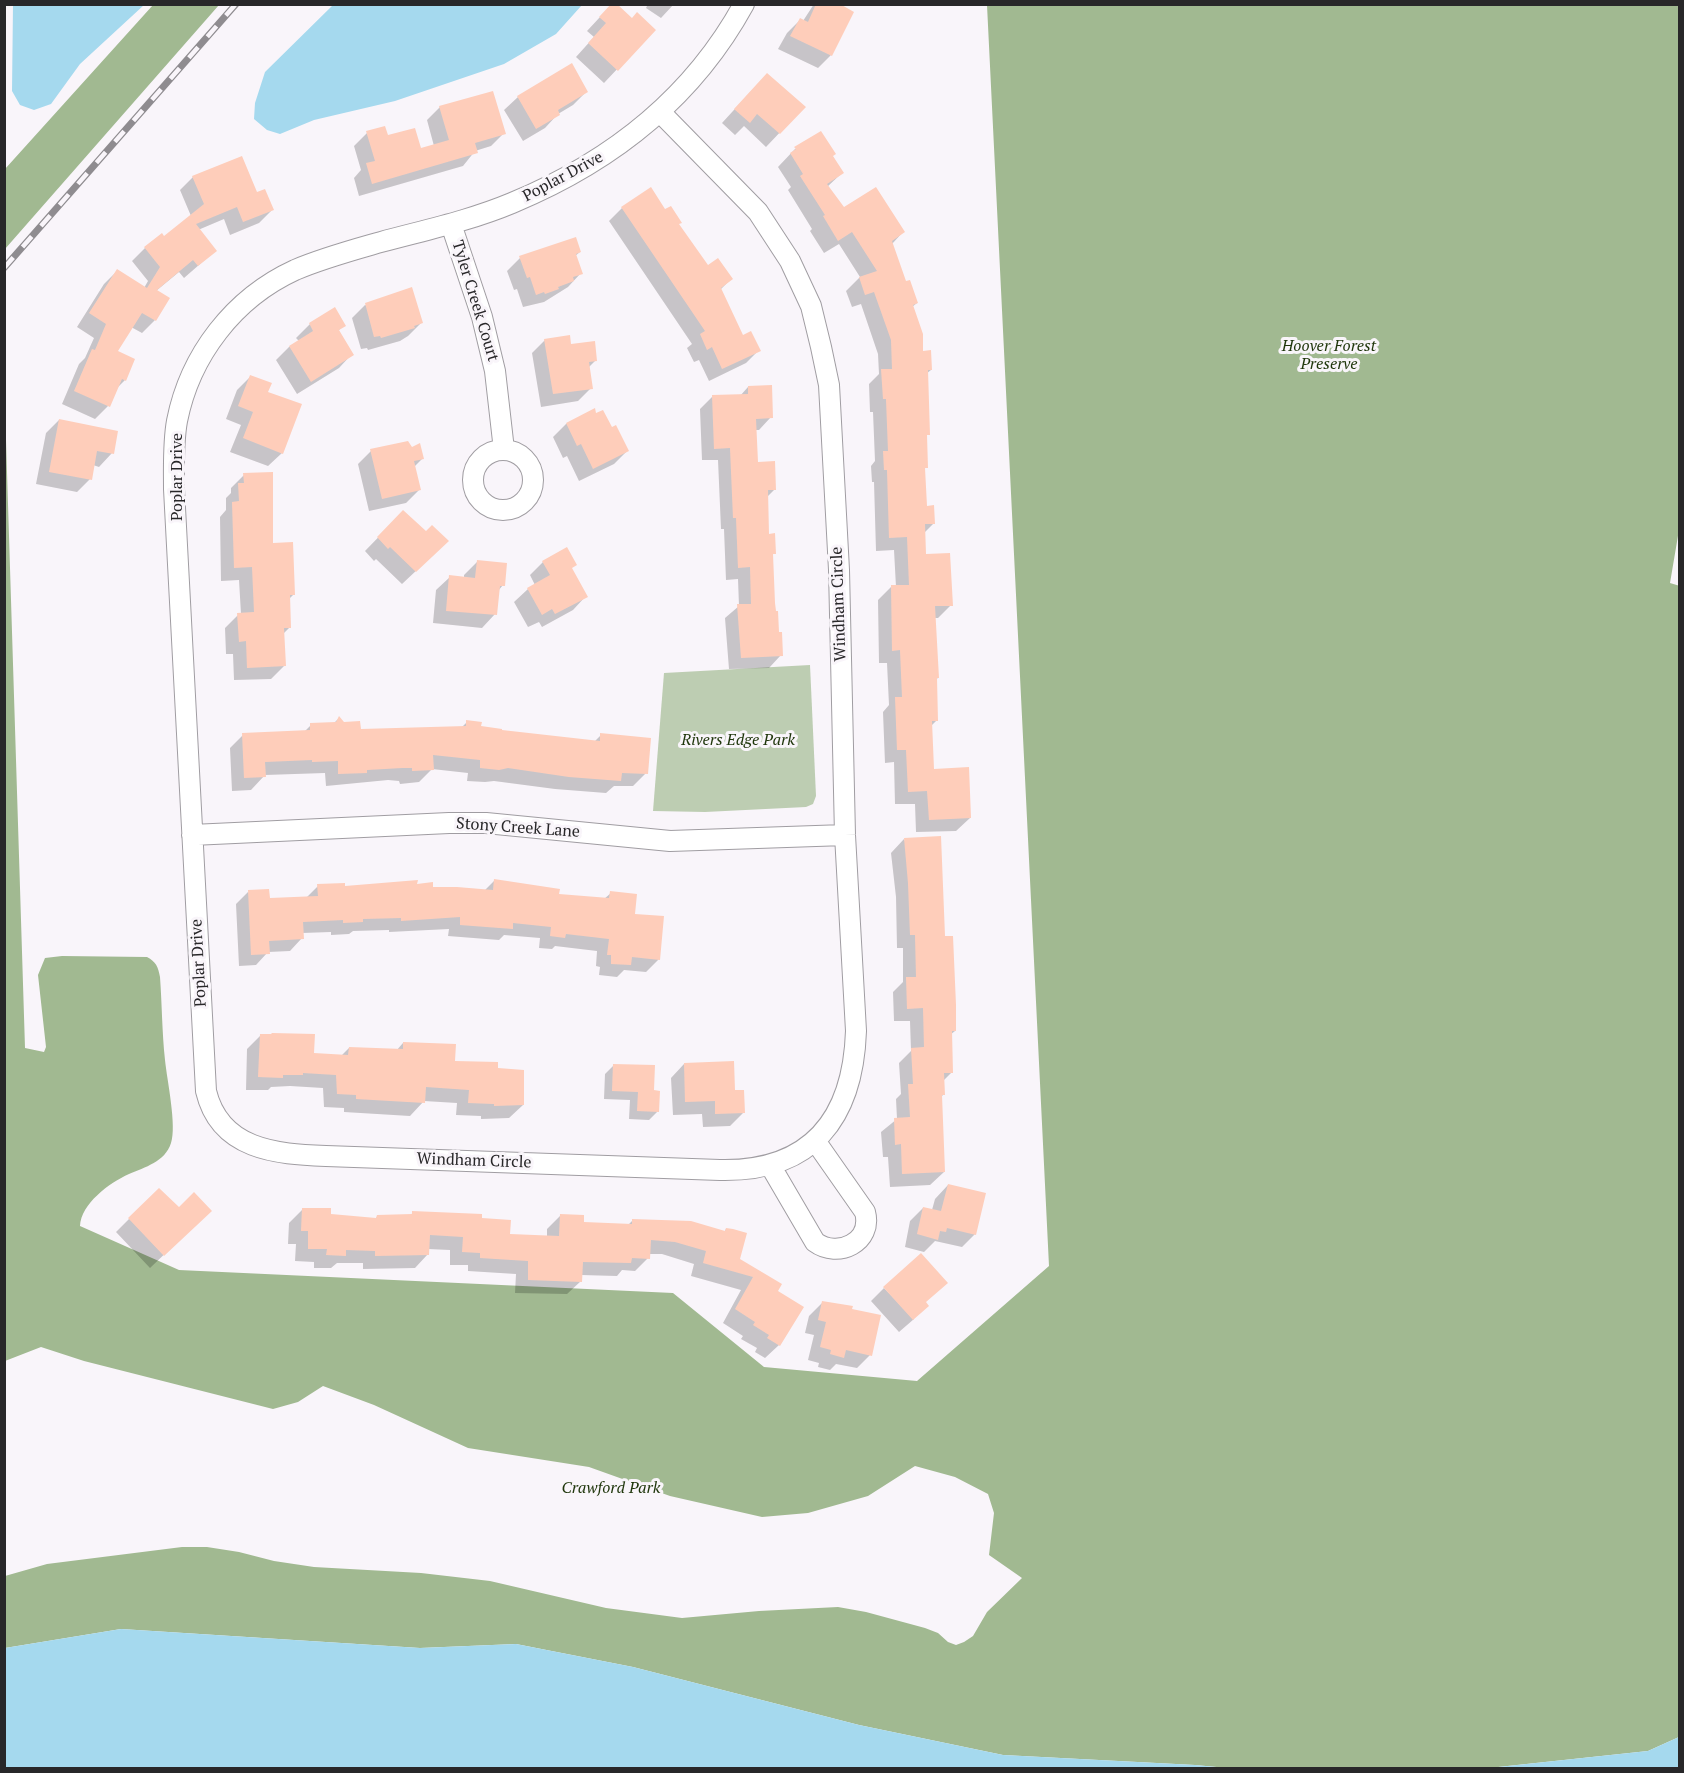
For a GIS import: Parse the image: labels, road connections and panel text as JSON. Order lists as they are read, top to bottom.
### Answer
{
  "streets": {
    "street": [
      "Poplar Drive",
      "Tyler Creek Court",
      "Windham Circle",
      "Stony Creek Lane"
    ]
  },
  "crossings": [
    ["Poplar Drive", "Tyler Creek Court"],
    ["Poplar Drive", "Windham Circle"],
    ["Poplar Drive", "Stony Creek Lane"],
    ["Windham Circle", "Stony Creek Lane"]
  ],
  "parks": ["Hoover Forest Preserve", "Rivers Edge Park", "Crawford Park"]
}
